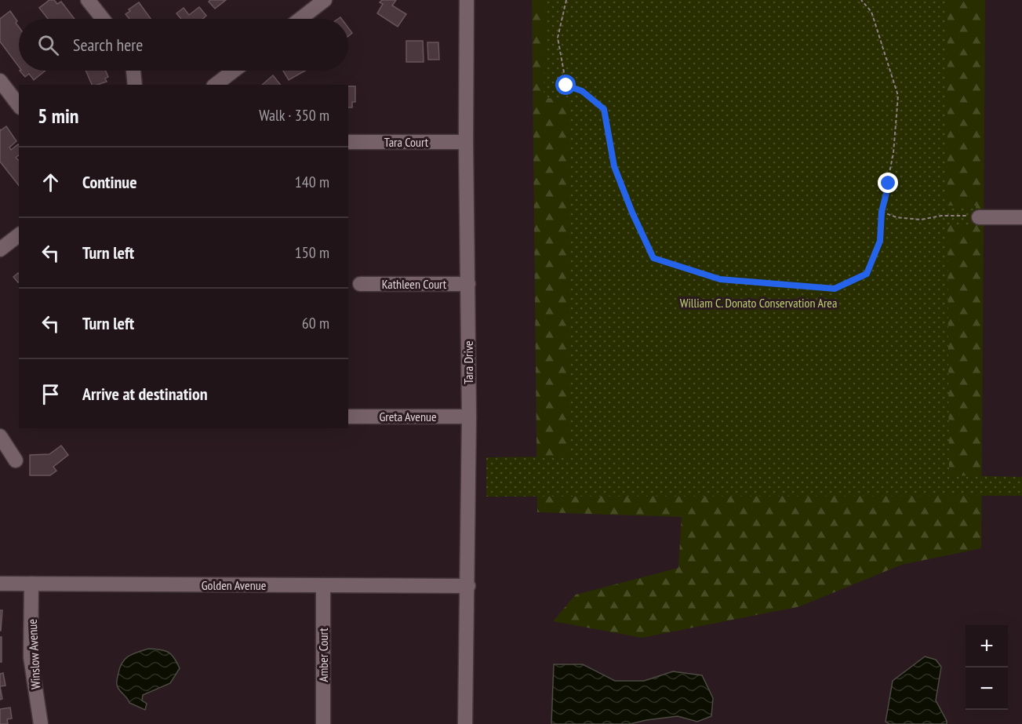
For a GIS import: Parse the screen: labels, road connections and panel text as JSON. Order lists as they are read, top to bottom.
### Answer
{
  "streets": {
    "street": [
      "Tara Court",
      "Kathleen Court",
      "Tara Drive",
      "Greta Avenue",
      "Golden Avenue",
      "Winslow Avenue",
      "Amber Court"
    ]
  },
  "crossings": [
    ["Tara Court", "Tara Drive"],
    ["Kathleen Court", "Tara Drive"],
    ["Tara Drive", "Greta Avenue"],
    ["Tara Drive", "Golden Avenue"],
    ["Golden Avenue", "Winslow Avenue"],
    ["Golden Avenue", "Amber Court"]
  ],
  "parks": ["William C. Donato Conservation Area"],
  "page": {
    "search": "Search here",
    "heading": ["5 min", "Walk · 350 m"],
    "list": [
      ["Continue", "140 m"],
      ["Turn left", "150 m"],
      ["Turn left", "60 m"],
      "Arrive at destination"
    ],
    "map_buttons": ["+", "−"]
  }
}
